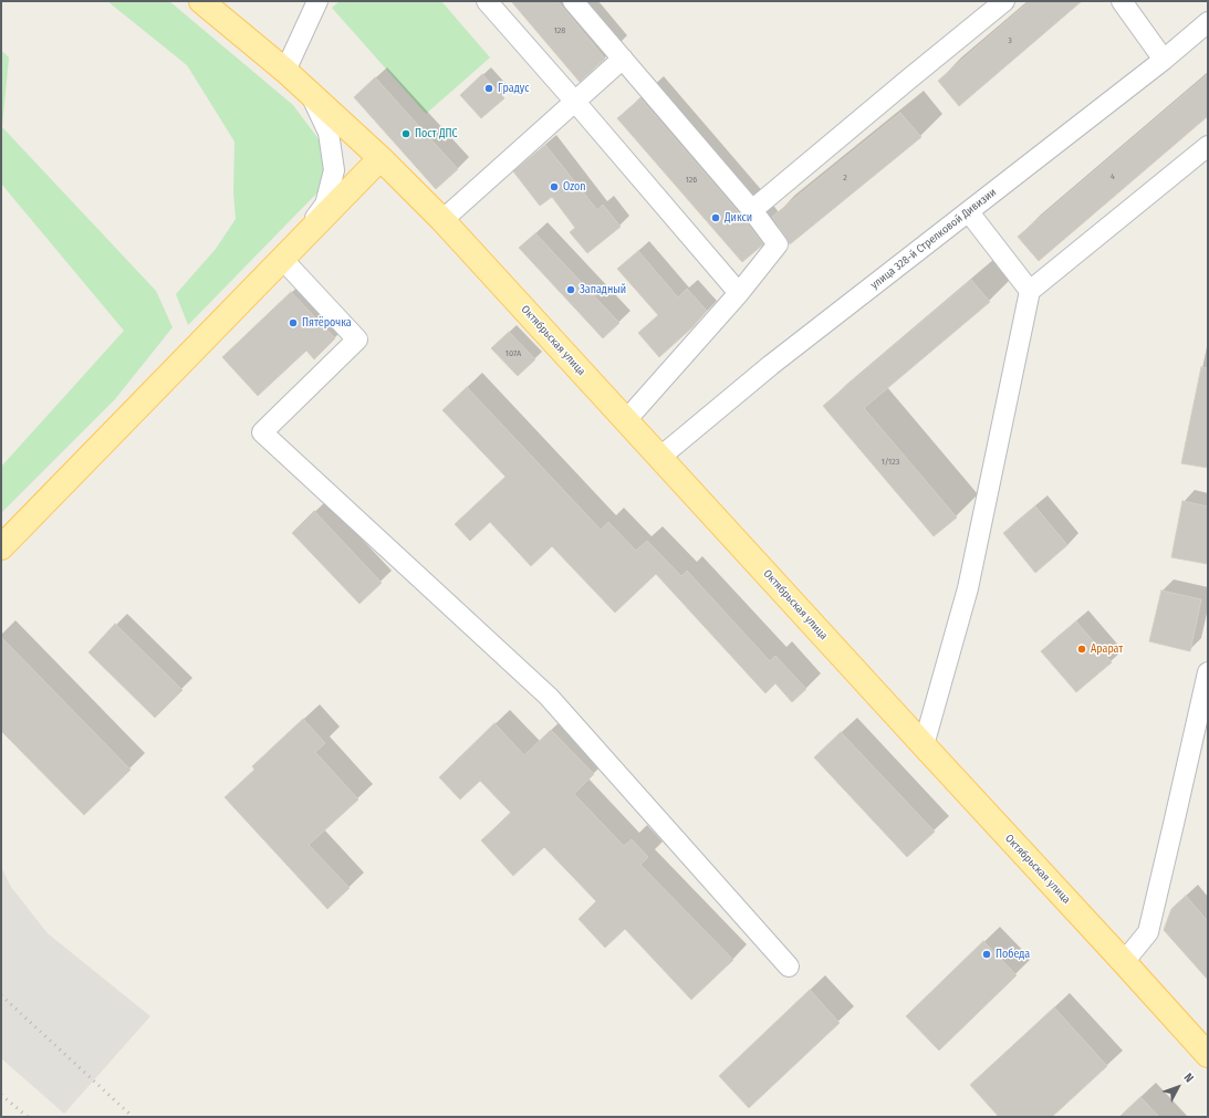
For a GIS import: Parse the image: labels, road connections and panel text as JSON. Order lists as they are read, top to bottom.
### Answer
{
  "streets": {
    "main road": ["Октябрьская улица"],
    "street": ["улица 328-й Стрелковой Дивизии"]
  },
  "crossings": [
    ["улица 328-й Стрелковой Дивизии", "Октябрьская улица"]
  ],
  "places": [
    "Градус",
    "Пост ДПС",
    "Ozon",
    "Дикси",
    "Западный",
    "Пятёрочка",
    "Арарат",
    "Победа"
  ],
  "house_numbers": [
    "128",
    "3",
    "4",
    "2",
    "126",
    "107А",
    "1/123"
  ],
  "north": "top right"
}
